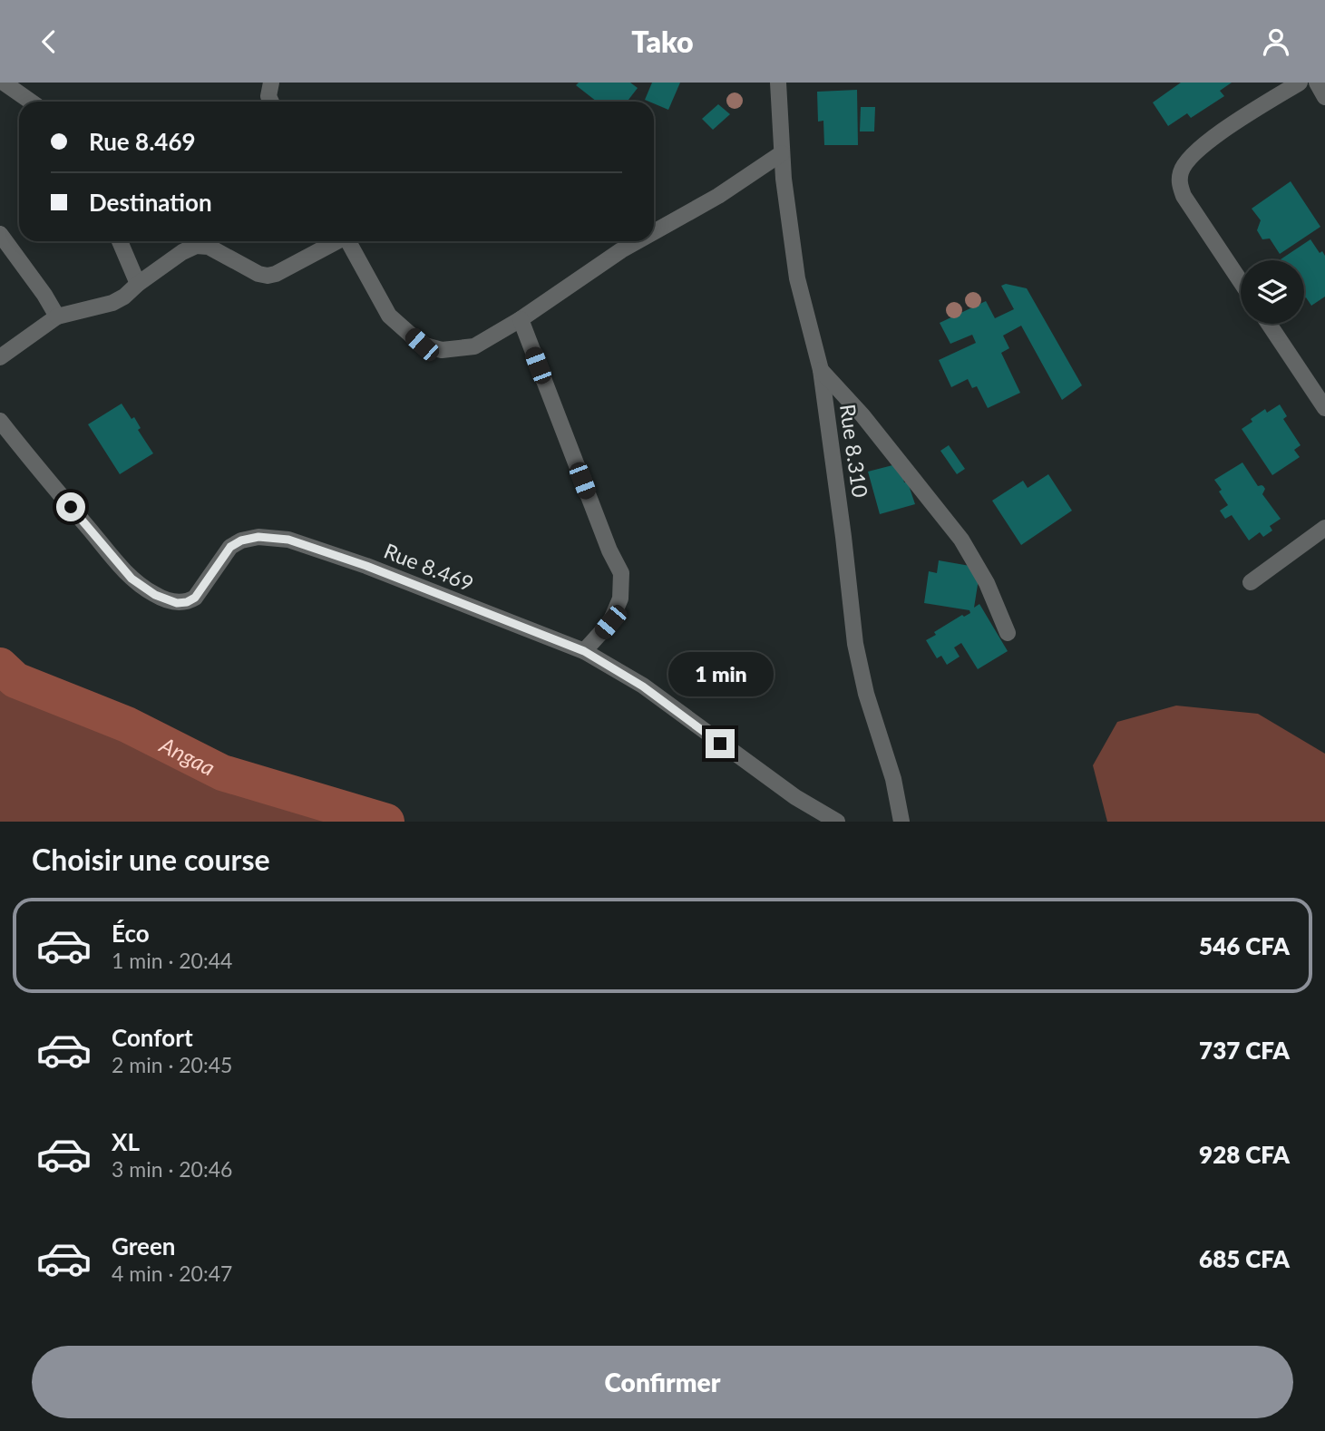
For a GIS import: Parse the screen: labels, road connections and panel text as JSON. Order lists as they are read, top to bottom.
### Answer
{
  "streets": {
    "street": ["Rue 8.310", "Rue 8.469"]
  },
  "water": ["Angaa"],
  "page": {
    "header": "Tako",
    "banner": ["Rue 8.469", "Destination"],
    "bubble": "1 min",
    "heading": "Choisir une course",
    "list": [
      {
        "name": "Éco",
        "note": "1 min · 20:44",
        "value": "546 CFA"
      },
      {
        "name": "Confort",
        "note": "2 min · 20:45",
        "value": "737 CFA"
      },
      {
        "name": "XL",
        "note": "3 min · 20:46",
        "value": "928 CFA"
      },
      {
        "name": "Green",
        "note": "4 min · 20:47",
        "value": "685 CFA"
      }
    ],
    "buttons": "Confirmer"
  }
}
